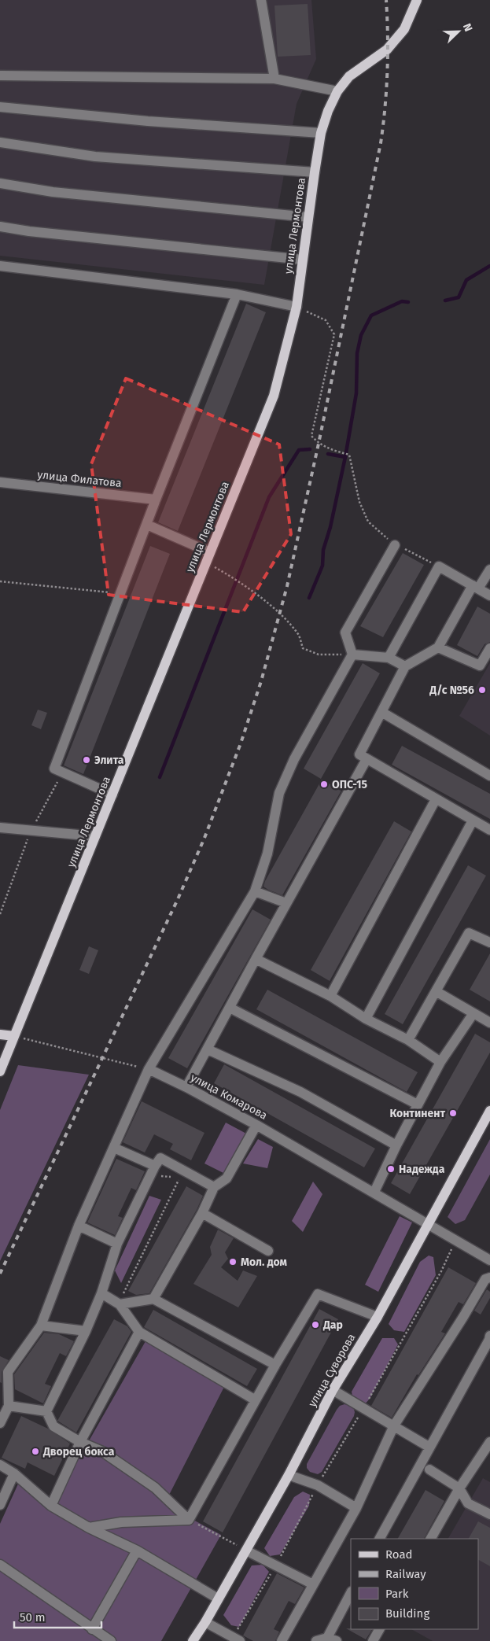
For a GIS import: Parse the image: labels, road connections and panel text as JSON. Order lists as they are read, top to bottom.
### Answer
{
  "streets": {
    "main road": ["улица Лермонтова", "улица Суворова"],
    "street": ["улица Филатова", "улица Комарова"]
  },
  "crossings": [
    ["улица Комарова", "улица Суворова"]
  ],
  "places": [
    "Д/с №56",
    "Элита",
    "ОПС-15",
    "Континент",
    "Надежда",
    "Мол. дом",
    "Дар",
    "Дворец бокса"
  ],
  "legend": [
    "Road",
    "Railway",
    "Park",
    "Building"
  ],
  "scale_bar": "50 m",
  "north": "top right"
}
